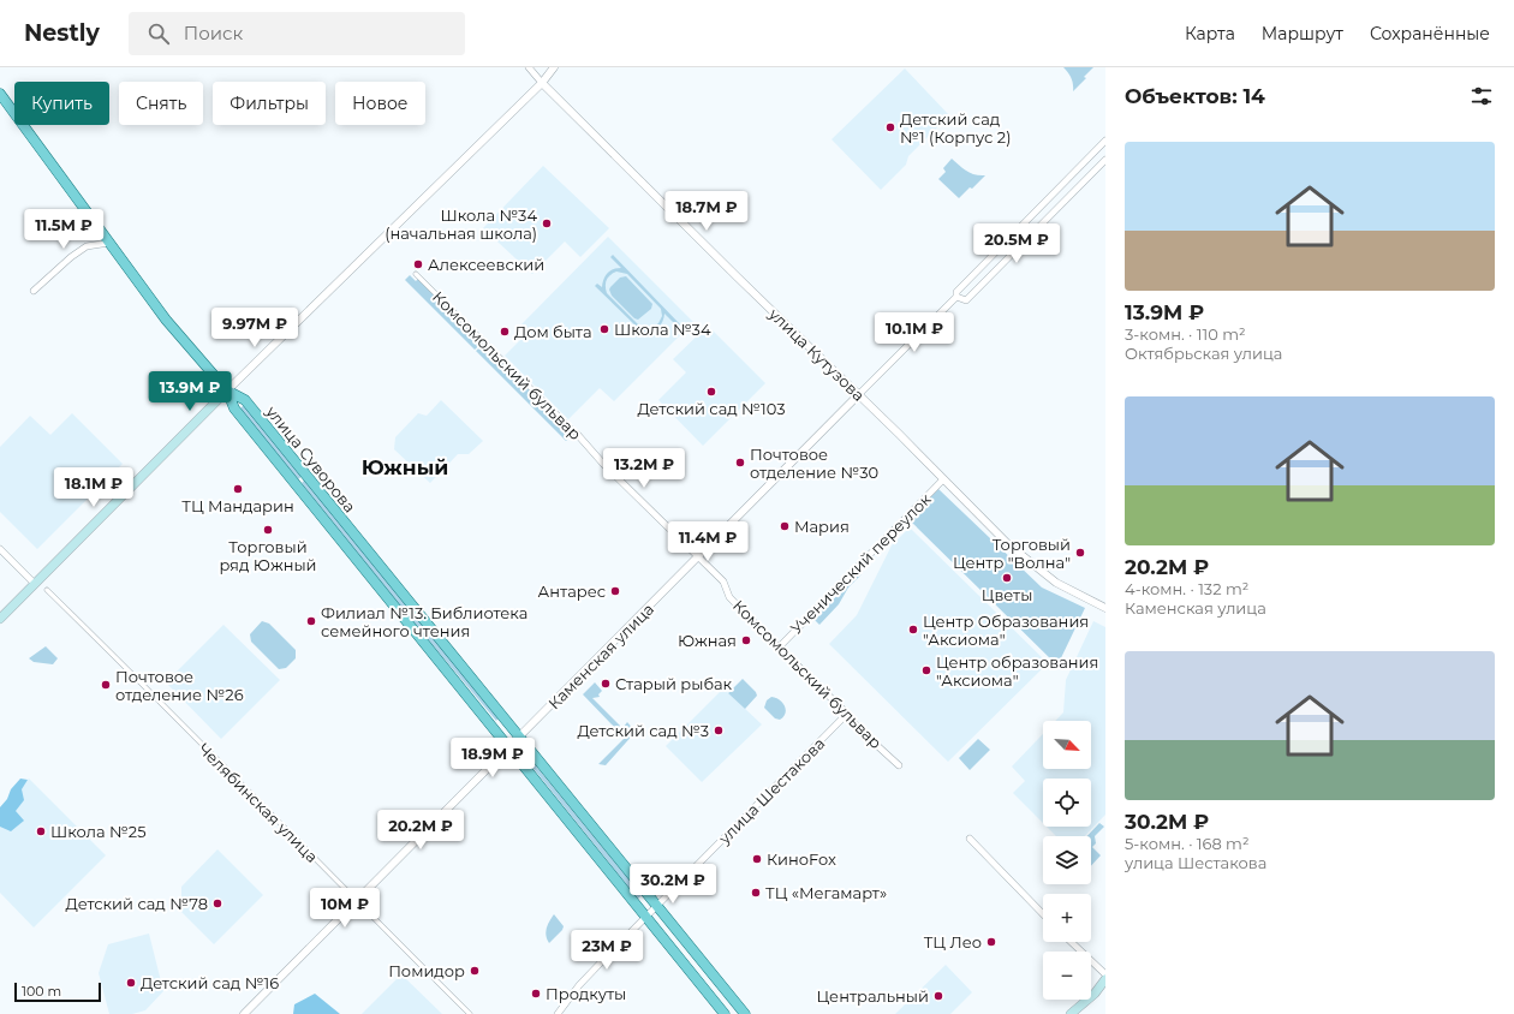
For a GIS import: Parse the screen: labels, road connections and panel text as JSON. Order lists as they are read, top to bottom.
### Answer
{
  "streets": {
    "main road": ["улица Суворова"],
    "street": [
      "улица Кутузова",
      "Комсомольский бульвар",
      "Ученический переулок",
      "Каменская улица",
      "улица Шестакова",
      "Челябинская улица"
    ]
  },
  "crossings": [
    ["улица Кутузова", "Ученический переулок"],
    ["улица Кутузова", "Каменская улица"],
    ["Комсомольский бульвар", "Ученический переулок"],
    ["Комсомольский бульвар", "Каменская улица"],
    ["Комсомольский бульвар", "улица Шестакова"],
    ["улица Суворова", "Каменская улица"],
    ["улица Суворова", "улица Шестакова"],
    ["Каменская улица", "Челябинская улица"]
  ],
  "districts": ["Южный"],
  "places": [
    "Детский сад №1 (Корпус 2)",
    "Школа №34 (начальная школа)",
    "Алексеевский",
    "Школа №34",
    "Дом быта",
    "Детский сад №103",
    "Почтовое отделение №30",
    "ТЦ Мандарин",
    "Мария",
    "Торговый ряд Южный",
    "Торговый Центр \"Волна\"",
    "Цветы",
    "Антарес",
    "Филиал №13. Библиотека семейного чтения",
    "Центр Образования \"Аксиома\"",
    "Южная",
    "Центр образования \"Аксиома\"",
    "Старый рыбак",
    "Почтовое отделение №26",
    "Детский сад №3",
    "Школа №25",
    "КиноFox",
    "ТЦ «Мегамарт»",
    "Детский сад №78",
    "ТЦ Лео",
    "Помидор",
    "Детский сад №16",
    "Продкуты",
    "Центральный"
  ],
  "scale_bar": "100 m",
  "north": "bottom right",
  "page": {
    "header": "Nestly",
    "search": "Поиск",
    "nav": ["Карта", "Маршрут", "Сохранённые"],
    "heading": "Объектов: 14",
    "chip": [
      "Купить",
      "Снять",
      "Фильтры",
      "Новое"
    ],
    "list": [
      {
        "name": "13.9M ₽",
        "note": "3-комн. · 110 m² · Октябрьская улица"
      },
      {
        "name": "20.2M ₽",
        "note": "4-комн. · 132 m² · Каменская улица"
      },
      {
        "name": "30.2M ₽",
        "note": "5-комн. · 168 m² · улица Шестакова"
      }
    ],
    "price": [
      "18.7M ₽",
      "11.5M ₽",
      "20.5M ₽",
      "9.97M ₽",
      "10.1M ₽",
      "13.9M ₽",
      "13.2M ₽",
      "18.1M ₽",
      "11.4M ₽",
      "18.9M ₽",
      "20.2M ₽",
      "30.2M ₽",
      "10M ₽",
      "23M ₽"
    ],
    "map_buttons": ["+", "−"],
    "scale": "100 m"
  }
}
